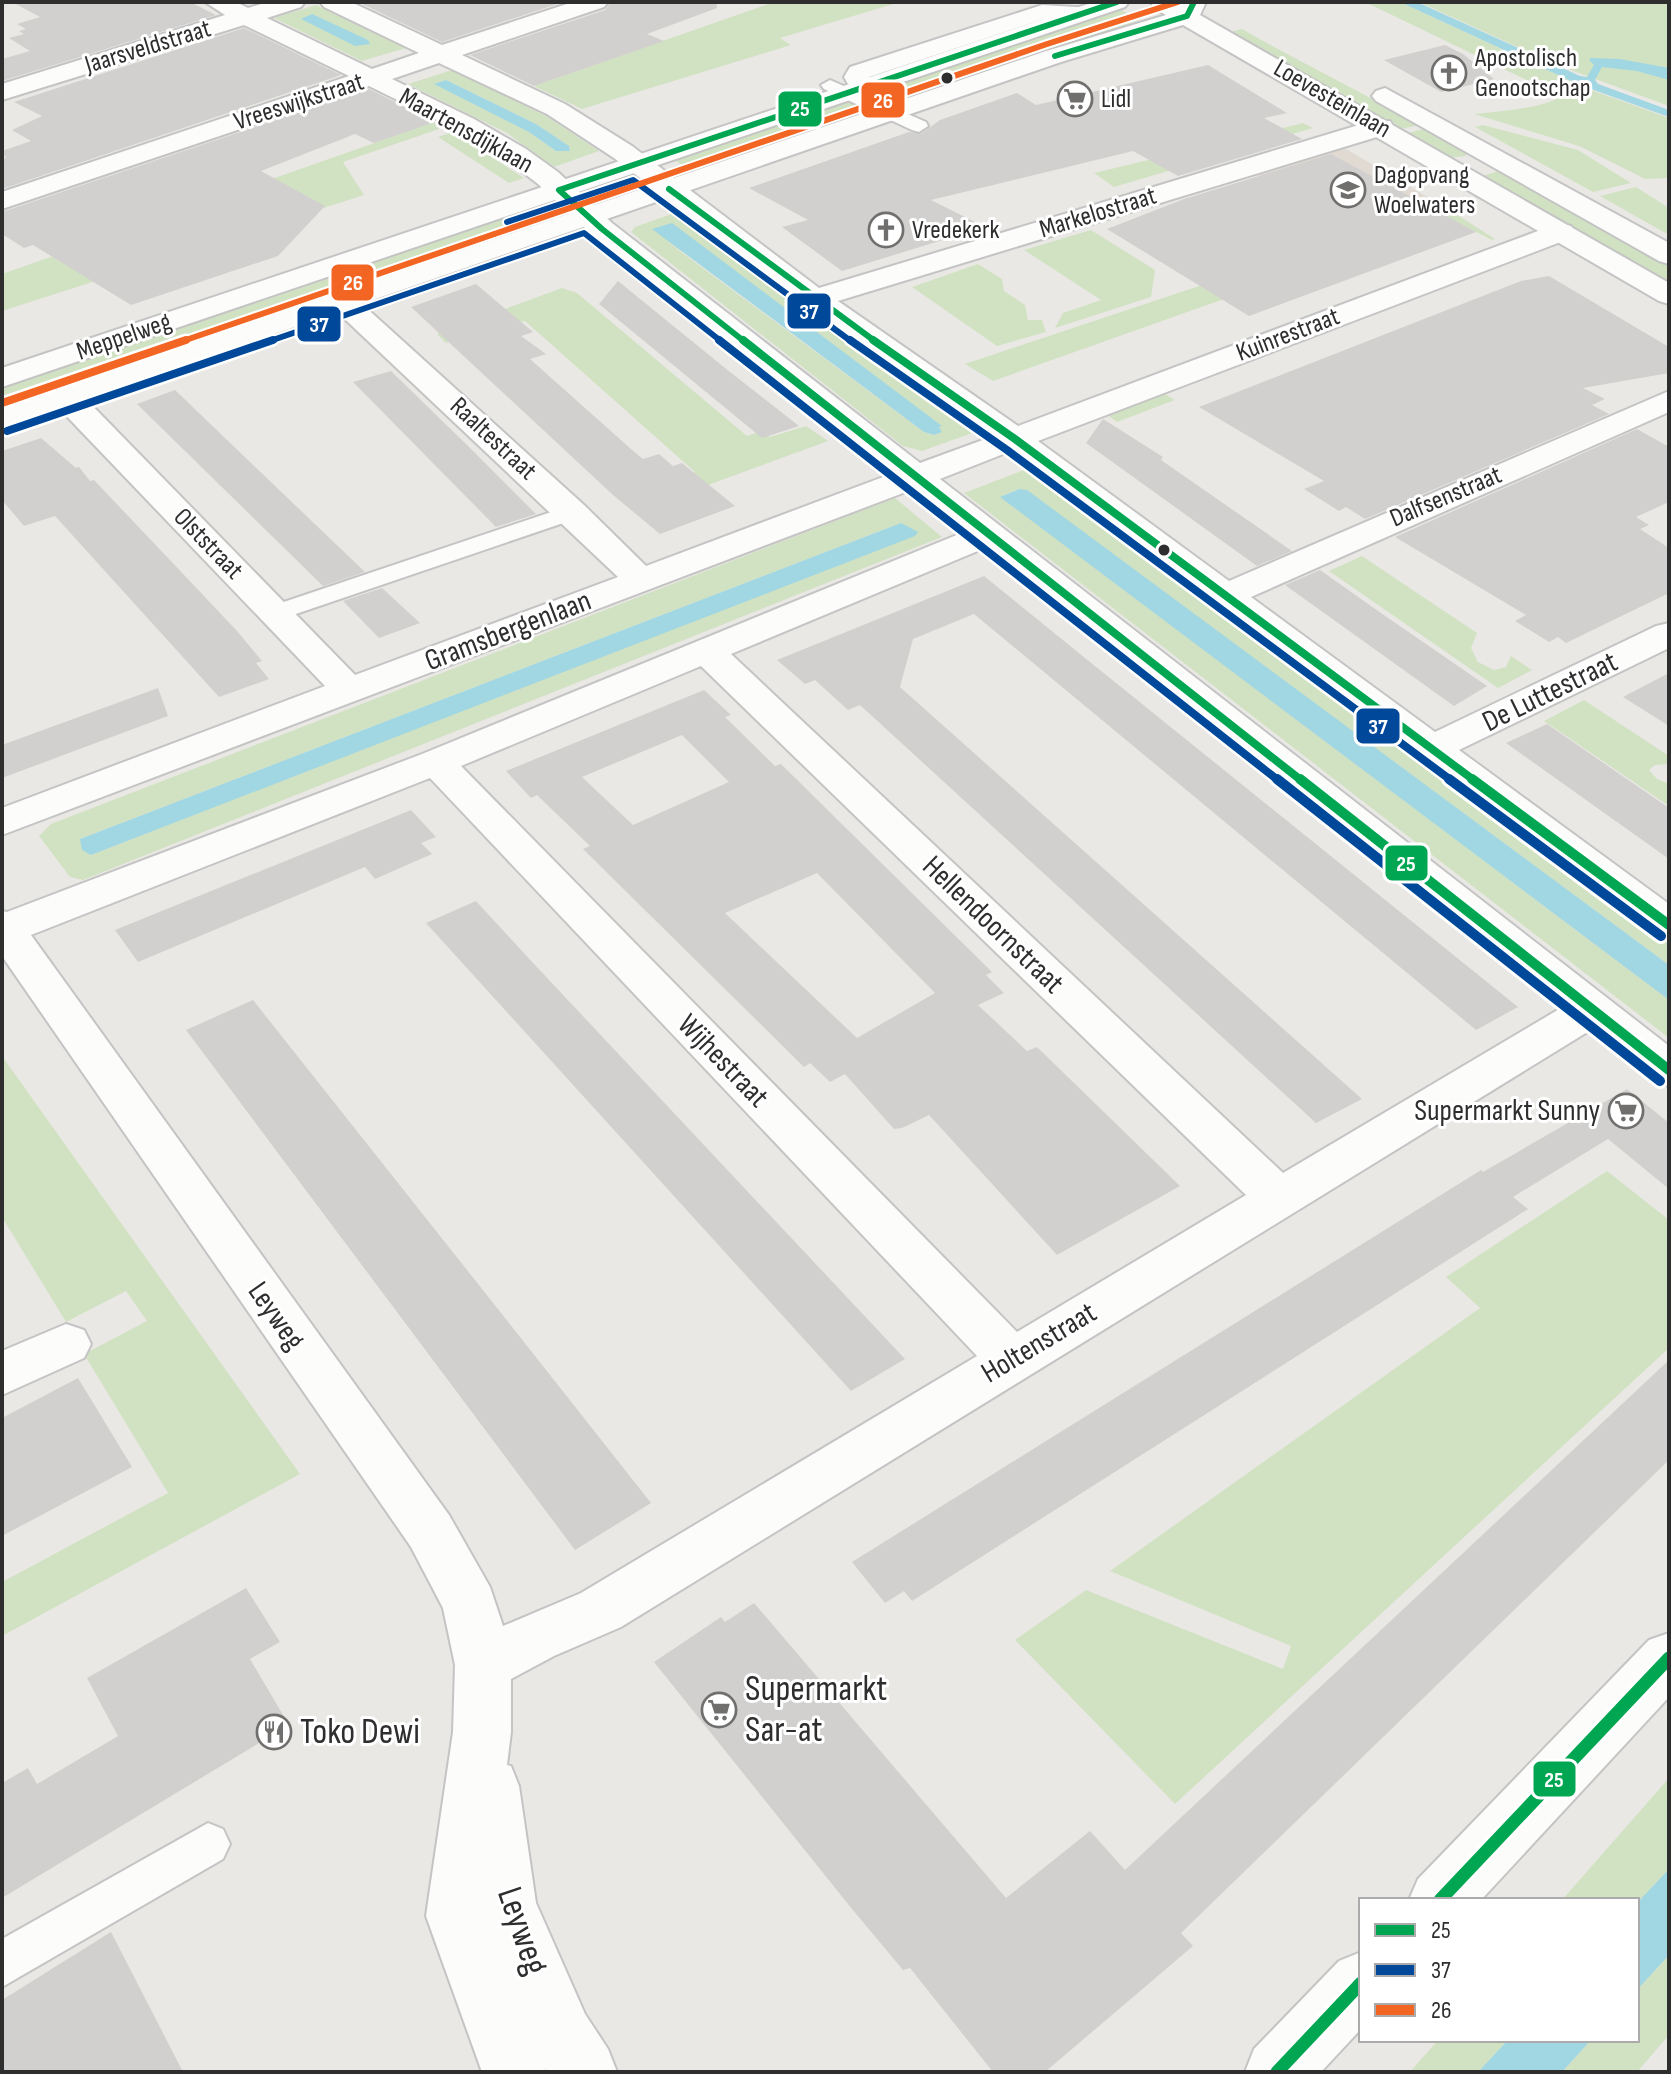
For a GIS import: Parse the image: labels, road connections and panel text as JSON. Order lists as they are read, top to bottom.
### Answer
{
  "streets": {
    "street": [
      "Jaarsveldstraat",
      "Loevesteinlaan",
      "Vreeswijkstraat",
      "Maartensdijklaan",
      "Markelostraat",
      "Kuinrestraat",
      "Meppelweg",
      "Raaltestraat",
      "Dalfsenstraat",
      "Olststraat",
      "Gramsbergenlaan",
      "De Luttestraat",
      "Hellendoornstraat",
      "Wijhestraat",
      "Leyweg",
      "Holtenstraat"
    ]
  },
  "crossings": [
    ["Jaarsveldstraat", "Maartensdijklaan"],
    ["Loevesteinlaan", "Markelostraat"],
    ["Loevesteinlaan", "Kuinrestraat"],
    ["Loevesteinlaan", "Meppelweg"],
    ["Vreeswijkstraat", "Maartensdijklaan"],
    ["Maartensdijklaan", "Markelostraat"],
    ["Maartensdijklaan", "Kuinrestraat"],
    ["Maartensdijklaan", "Meppelweg"],
    ["Maartensdijklaan", "Dalfsenstraat"],
    ["Maartensdijklaan", "Gramsbergenlaan"],
    ["Maartensdijklaan", "De Luttestraat"],
    ["Maartensdijklaan", "Holtenstraat"],
    ["Kuinrestraat", "Gramsbergenlaan"],
    ["Meppelweg", "Raaltestraat"],
    ["Meppelweg", "Olststraat"],
    ["Raaltestraat", "Gramsbergenlaan"],
    ["Olststraat", "Gramsbergenlaan"],
    ["Hellendoornstraat", "Holtenstraat"],
    ["Wijhestraat", "Holtenstraat"],
    ["Leyweg", "Holtenstraat"]
  ],
  "places": {
    "church": ["Apostolisch Genootschap", "Vredekerk"],
    "supermarket": ["Lidl", "Supermarkt Sunny", "Supermarkt Sar-at"],
    "school or university": ["Dagopvang Woelwaters"],
    "restaurant": ["Toko Dewi"]
  },
  "lines": ["transit line 25", "transit line 26", "transit line 37"],
  "legend": ["25", "37", "26"]
}
